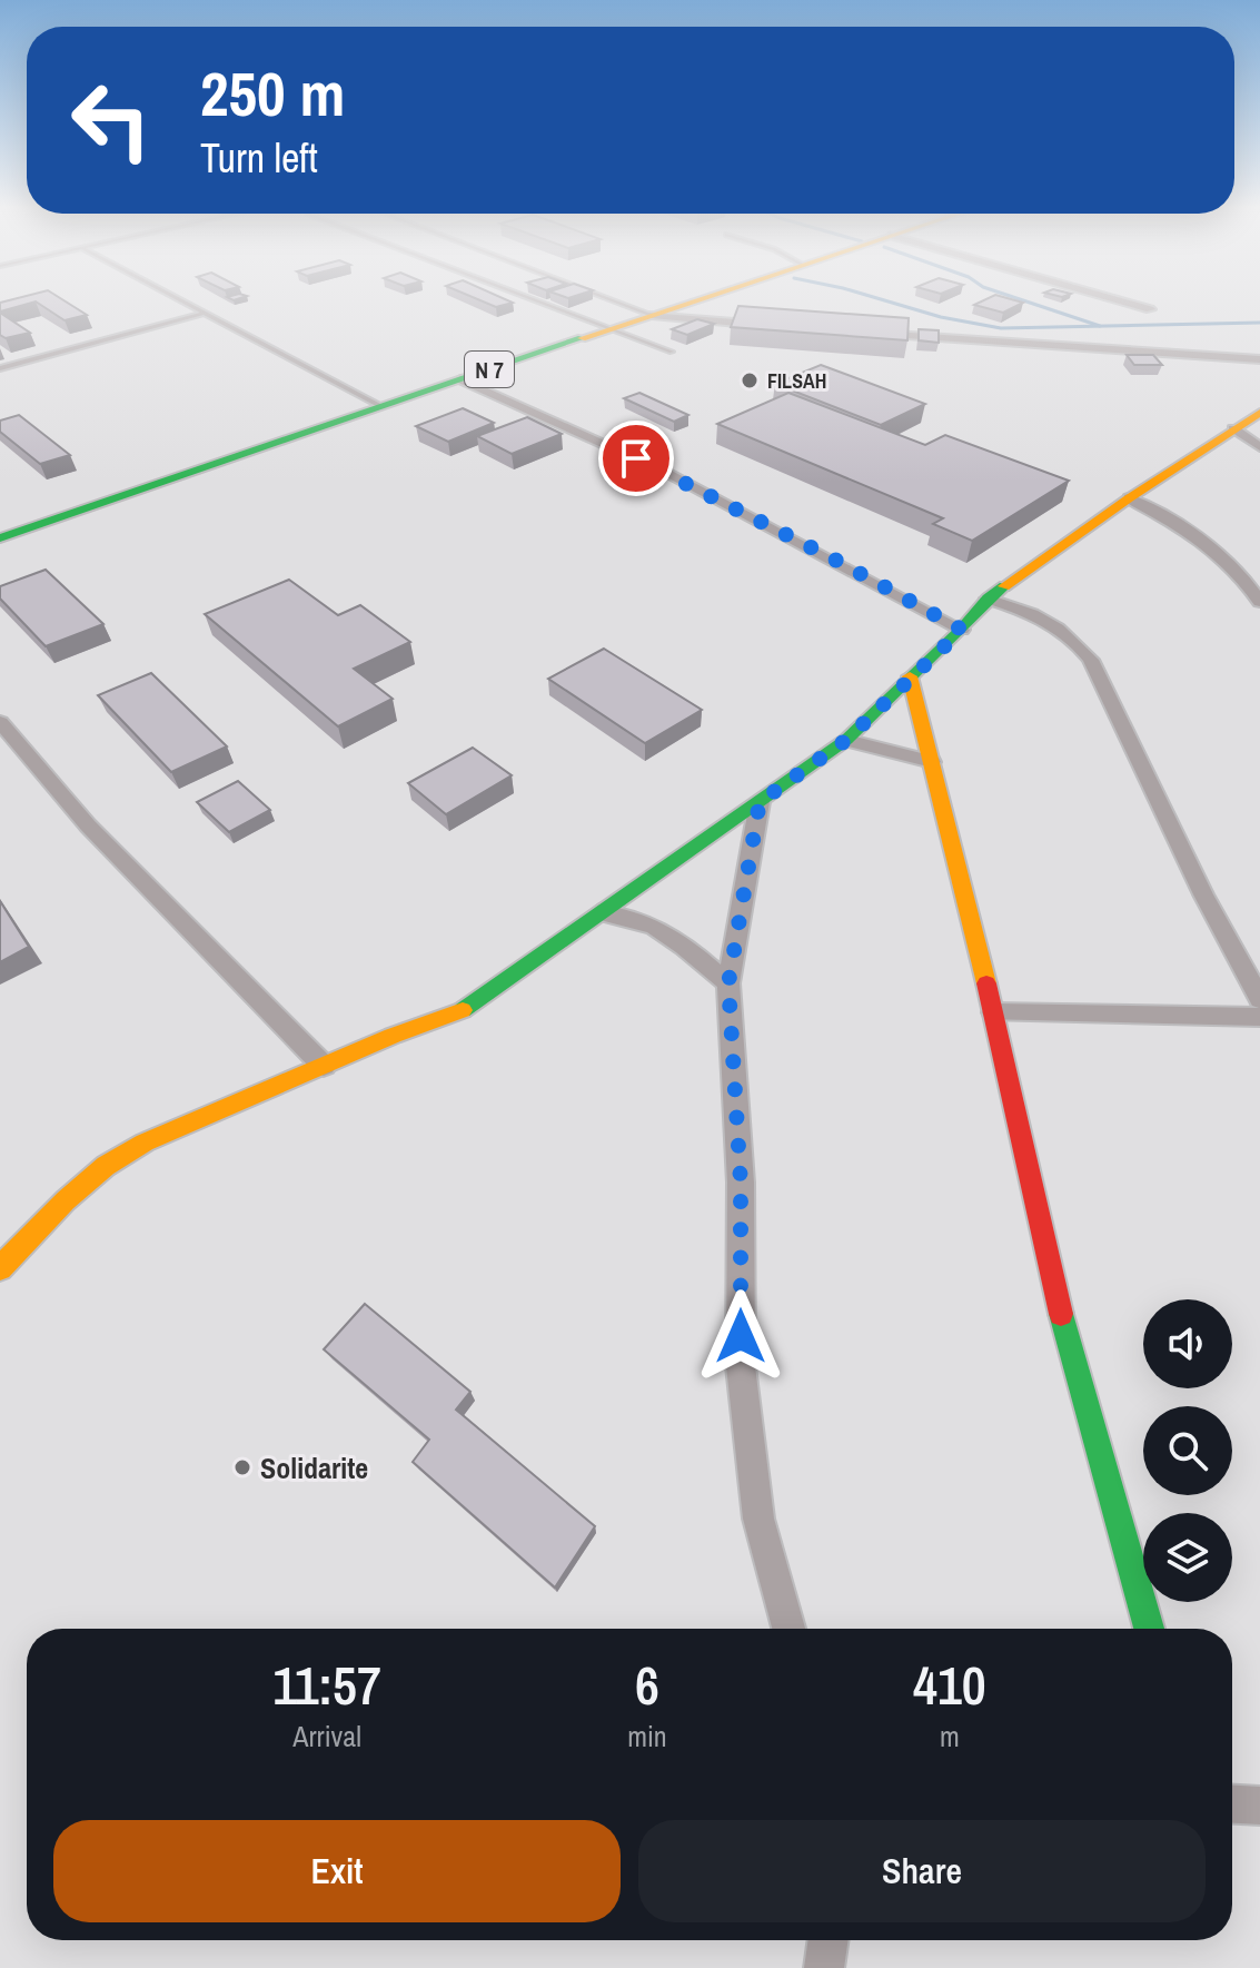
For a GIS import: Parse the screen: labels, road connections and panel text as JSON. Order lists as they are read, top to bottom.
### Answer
{
  "streets": {
    "main road": ["N 7"]
  },
  "places": ["FILSAH", "Solidarite"],
  "page": {
    "turn": ["250 m", "Turn left"],
    "eta": [
      "11:57",
      "Arrival",
      "6",
      "min",
      "410",
      "m"
    ],
    "buttons": ["Exit", "Share"]
  }
}
